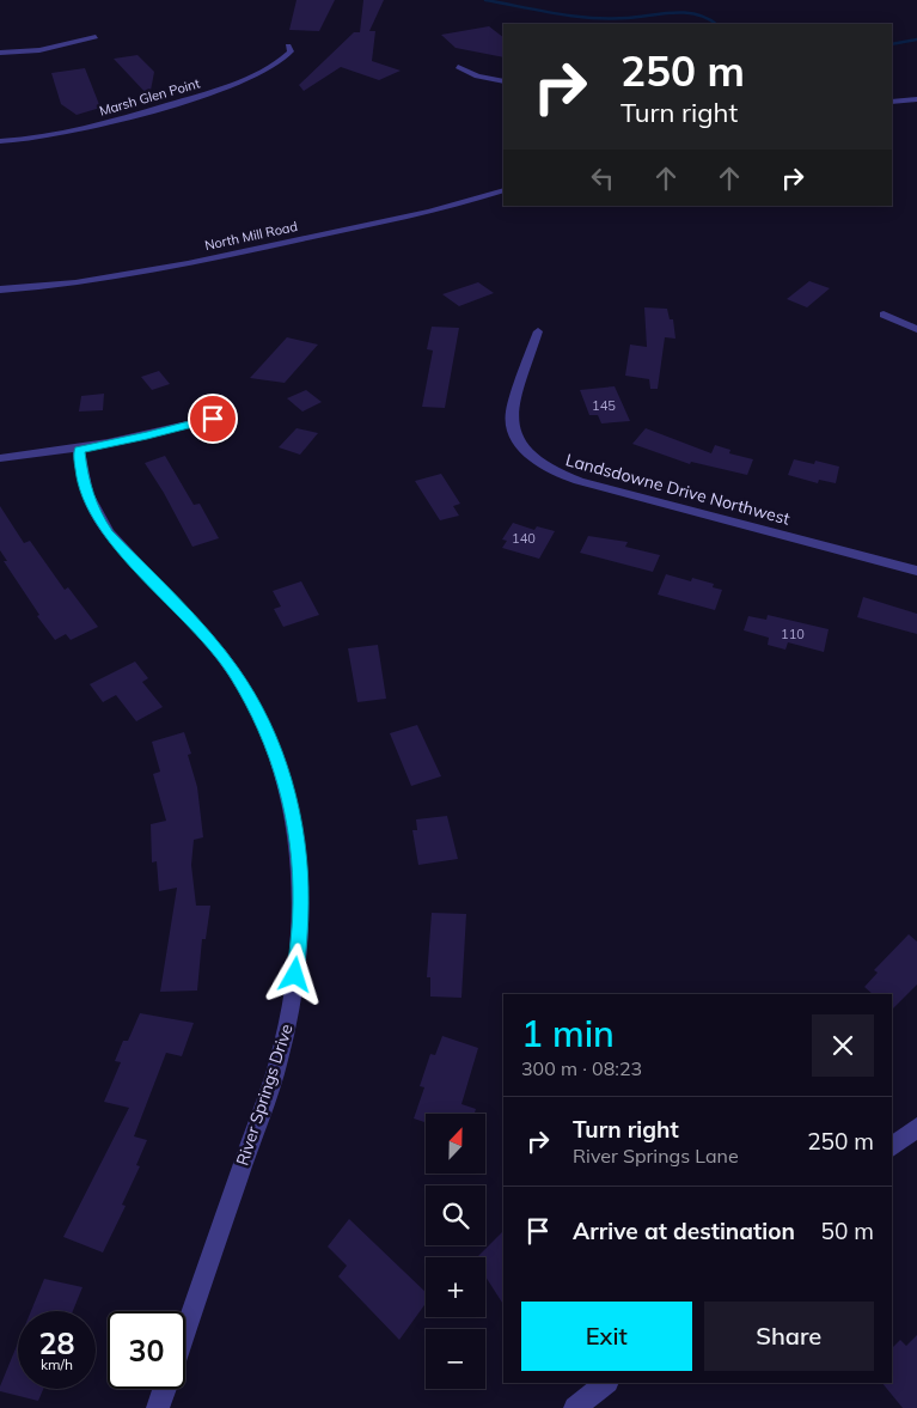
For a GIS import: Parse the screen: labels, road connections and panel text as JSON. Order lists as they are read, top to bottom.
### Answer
{
  "streets": {
    "street": [
      "Marsh Glen Point",
      "North Mill Road",
      "Landsdowne Drive Northwest",
      "River Springs Drive"
    ]
  },
  "house_numbers": ["145", "140", "110"],
  "north": "top",
  "page": {
    "turn": ["250 m", "Turn right"],
    "heading": ["1 min", "300 m · 08:23"],
    "list": [
      {
        "name": "Turn right",
        "note": "River Springs Lane",
        "value": "250 m"
      },
      {
        "name": "Arrive at destination",
        "value": "50 m"
      }
    ],
    "map_buttons": ["+", "−"],
    "buttons": ["Exit", "Share"],
    "speed": "28 km/h",
    "limit": "30"
  }
}
